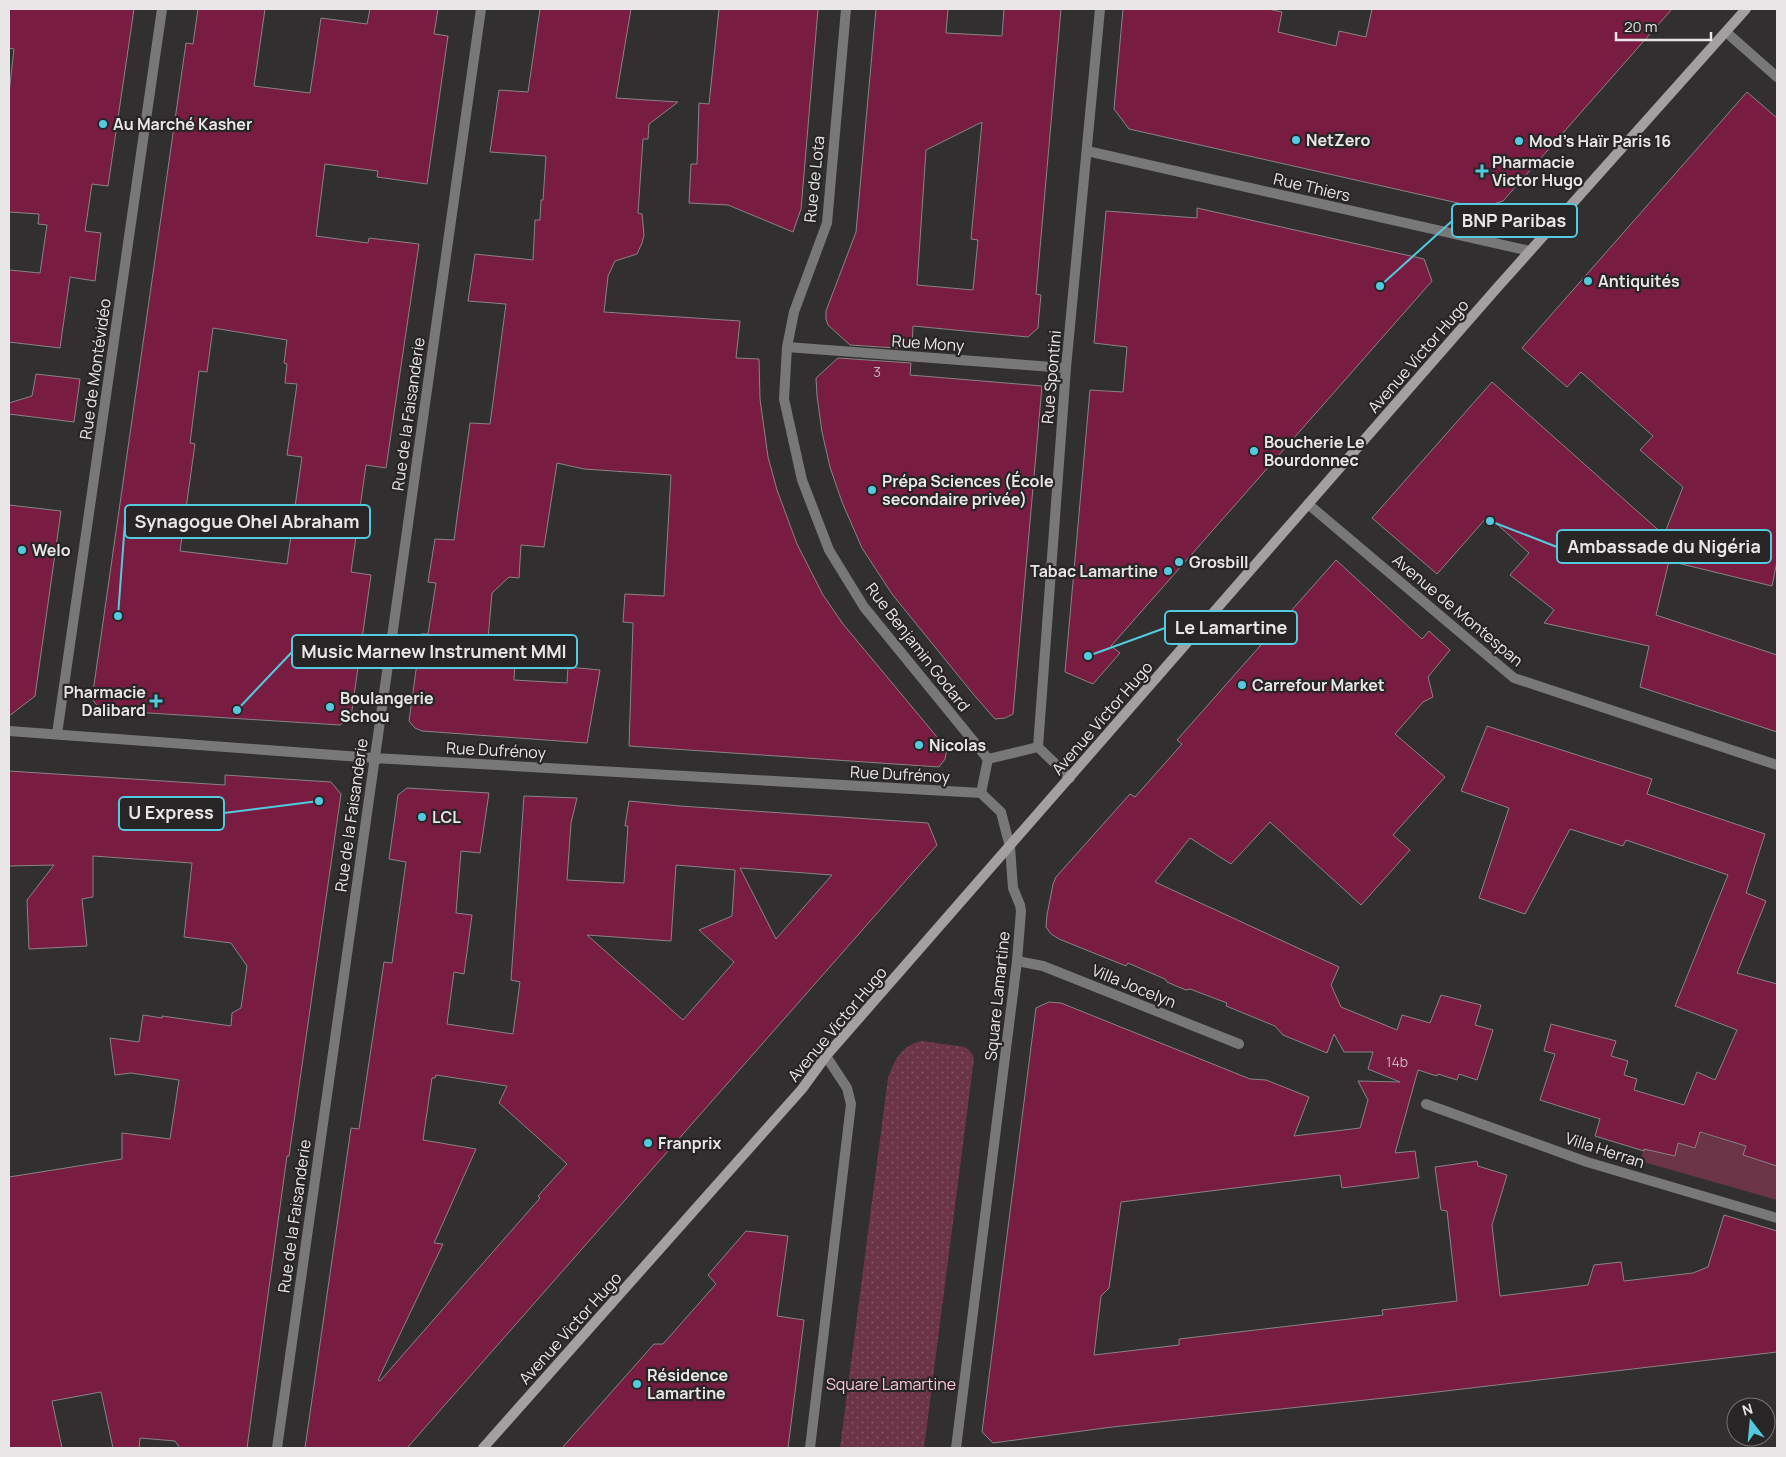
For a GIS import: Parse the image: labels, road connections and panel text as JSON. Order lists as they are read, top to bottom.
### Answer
{
  "streets": {
    "main road": ["Avenue Victor Hugo"],
    "street": [
      "Rue de Lota",
      "Rue Thiers",
      "Rue Mony",
      "Rue de Montévidéo",
      "Rue Spontini",
      "Rue de la Faisanderie",
      "Avenue de Montespan",
      "Rue Benjamin Godard",
      "Rue Dufrénoy",
      "Villa Jocelyn",
      "Square Lamartine",
      "Villa Herran"
    ]
  },
  "crossings": [
    ["Rue de Lota", "Rue Mony"],
    ["Rue de Lota", "Rue Benjamin Godard"],
    ["Rue Thiers", "Avenue Victor Hugo"],
    ["Rue Thiers", "Rue Spontini"],
    ["Rue Mony", "Rue Spontini"],
    ["Rue Mony", "Rue Benjamin Godard"],
    ["Avenue Victor Hugo", "Avenue de Montespan"],
    ["Avenue Victor Hugo", "Square Lamartine"],
    ["Rue de Montévidéo", "Rue Dufrénoy"],
    ["Rue de la Faisanderie", "Rue Dufrénoy"],
    ["Rue Dufrénoy", "Square Lamartine"],
    ["Villa Jocelyn", "Square Lamartine"]
  ],
  "parks": ["Square Lamartine"],
  "places": {
    "other": [
      "Au Marché Kasher",
      "NetZero",
      "Mod’s Haïr Paris 16",
      "Antiquités",
      "BNP Paribas",
      "Boucherie Le Bourdonnec",
      "Prépa Sciences (École secondaire privée)",
      "Ambassade du Nigéria",
      "Welo",
      "Grosbill",
      "Tabac Lamartine",
      "Synagogue Ohel Abraham",
      "Le Lamartine",
      "Carrefour Market",
      "Boulangerie Schou",
      "Music Marnew Instrument MMI",
      "Nicolas",
      "U Express",
      "LCL",
      "Franprix",
      "Résidence Lamartine"
    ],
    "health": ["Pharmacie Victor Hugo", "Pharmacie Dalibard"]
  },
  "house_numbers": ["3", "14b"],
  "scale_bar": "20 m",
  "north": "top"
}
